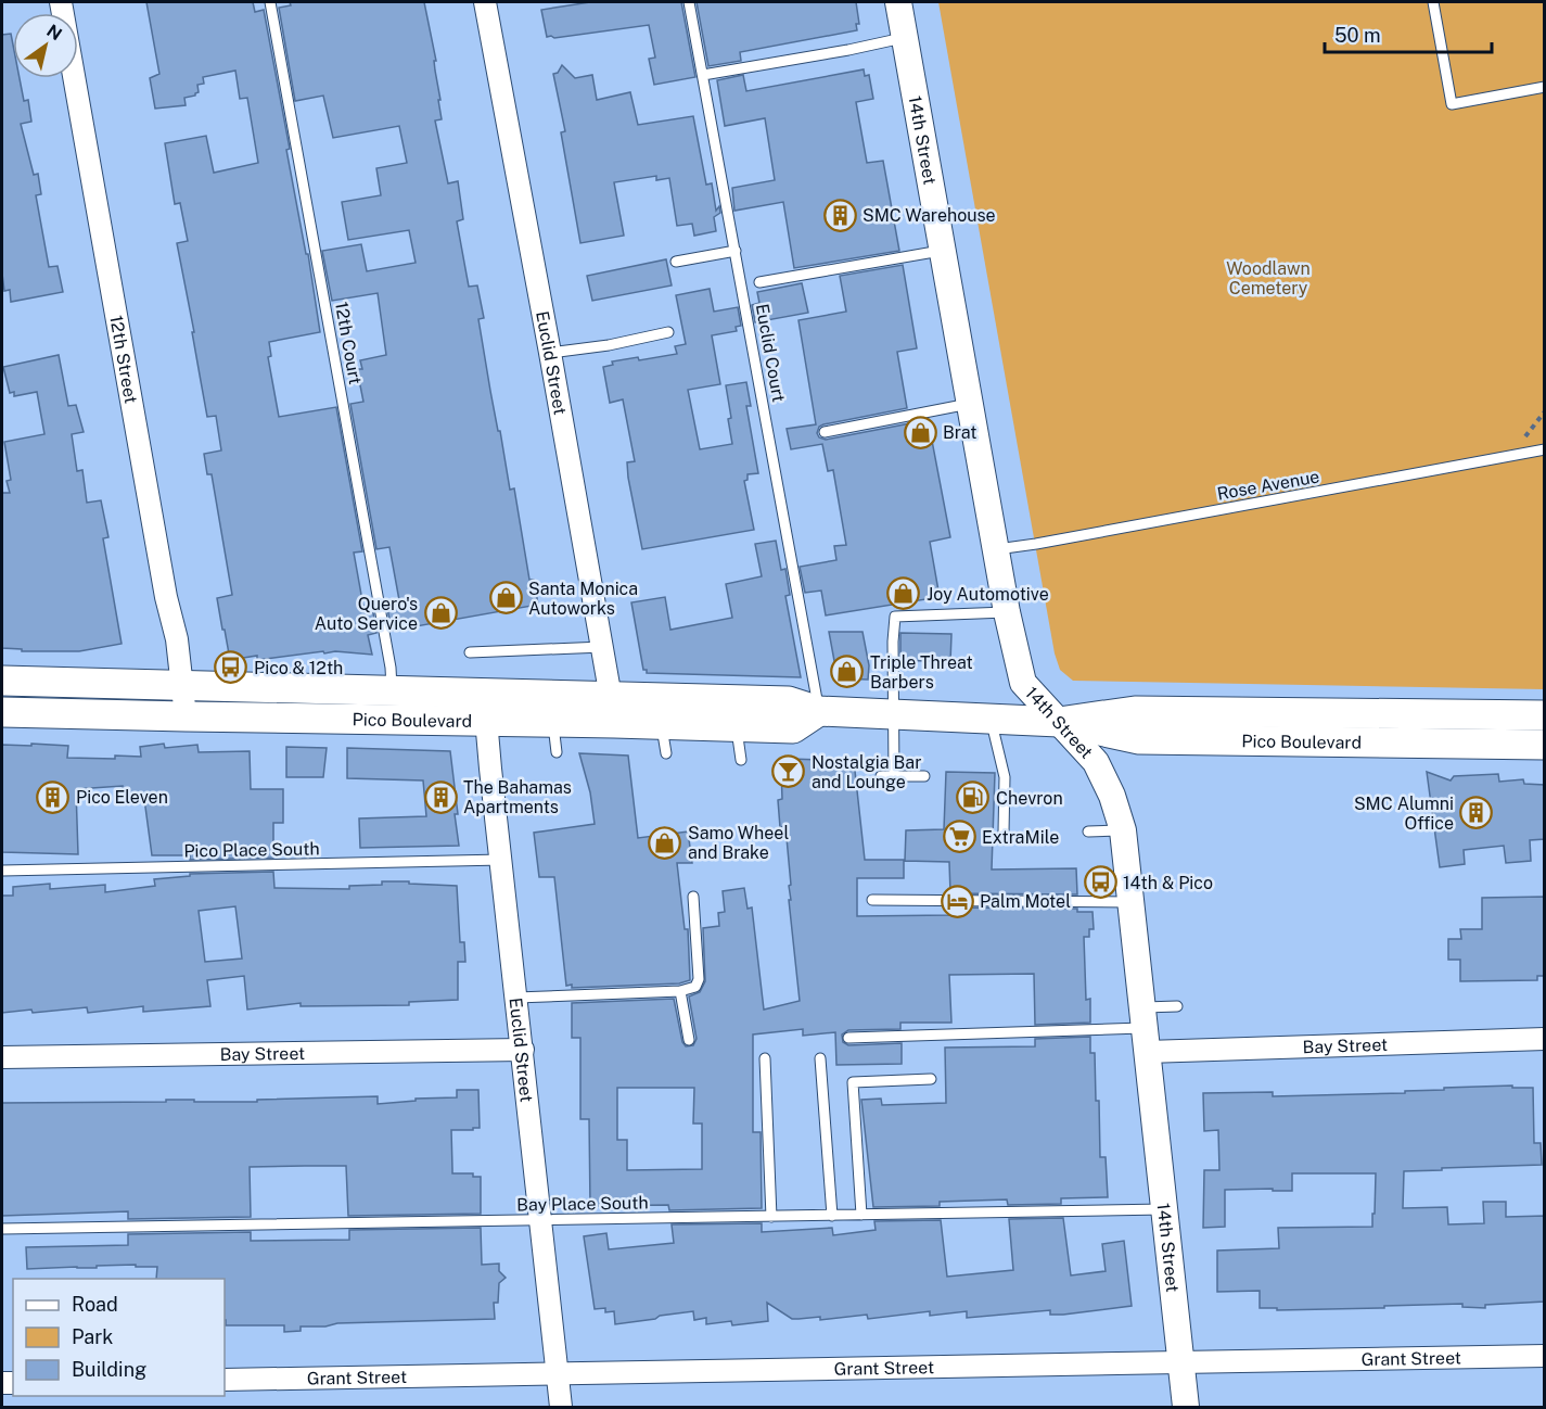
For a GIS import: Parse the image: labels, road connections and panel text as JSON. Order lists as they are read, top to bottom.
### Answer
{
  "streets": {
    "main road": ["Pico Boulevard"],
    "street": [
      "14th Street",
      "12th Street",
      "Euclid Street",
      "Bay Street",
      "Grant Street"
    ],
    "lane": [
      "12th Court",
      "Euclid Court",
      "Rose Avenue",
      "Pico Place South",
      "Bay Place South"
    ]
  },
  "crossings": [
    ["14th Street", "Rose Avenue"],
    ["14th Street", "Pico Boulevard"],
    ["14th Street", "Bay Street"],
    ["14th Street", "Bay Place South"],
    ["14th Street", "Grant Street"],
    ["12th Court", "Pico Boulevard"],
    ["Euclid Court", "Pico Boulevard"],
    ["12th Street", "Pico Boulevard"],
    ["Euclid Street", "Pico Boulevard"],
    ["Euclid Street", "Pico Place South"],
    ["Euclid Street", "Bay Street"],
    ["Euclid Street", "Bay Place South"],
    ["Euclid Street", "Grant Street"]
  ],
  "parks": ["Woodlawn Cemetery"],
  "places": {
    "building": [
      "SMC Warehouse",
      "Pico Eleven",
      "The Bahamas Apartments",
      "SMC Alumni Office"
    ],
    "shop": [
      "Brat",
      "Joy Automotive",
      "Santa Monica Autoworks",
      "Quero's Auto Service",
      "Triple Threat Barbers",
      "Samo Wheel and Brake"
    ],
    "bus stop": ["Pico & 12th", "14th & Pico"],
    "bar": ["Nostalgia Bar and Lounge"],
    "fuel station": ["Chevron"],
    "supermarket": ["ExtraMile"],
    "hotel": ["Palm Motel"]
  },
  "legend": ["Road", "Park", "Building"],
  "scale_bar": "50 m",
  "north": "top right"
}
